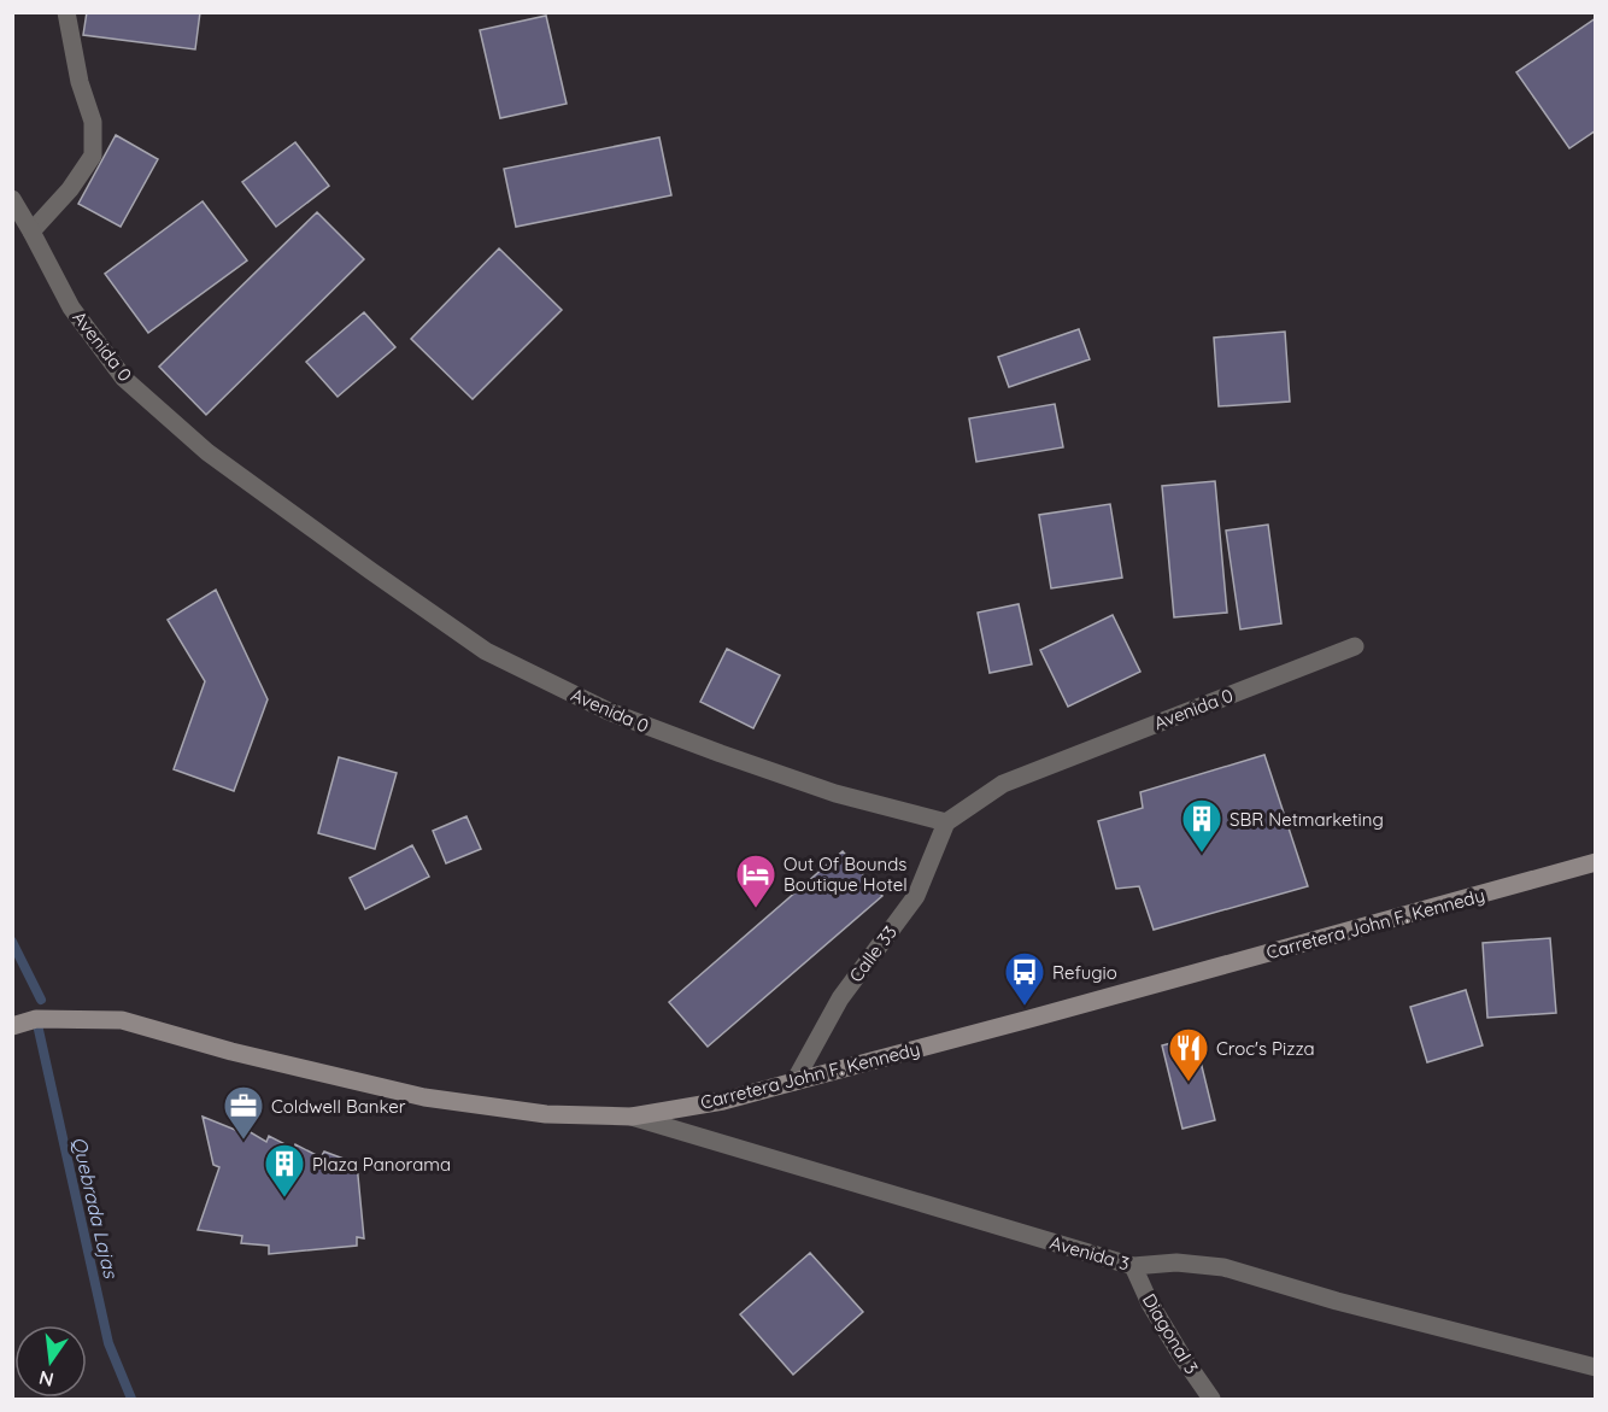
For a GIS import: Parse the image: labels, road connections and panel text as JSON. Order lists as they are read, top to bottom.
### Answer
{
  "streets": {
    "main road": ["Carretera John F. Kennedy"],
    "street": [
      "Avenida 0",
      "Calle 33",
      "Avenida 3",
      "Diagonal 3"
    ]
  },
  "crossings": [
    ["Avenida 0", "Calle 33"],
    ["Carretera John F. Kennedy", "Calle 33"],
    ["Carretera John F. Kennedy", "Avenida 3"],
    ["Avenida 3", "Diagonal 3"]
  ],
  "water": ["Quebrada Lajas"],
  "places": {
    "building": ["SBR Netmarketing", "Plaza Panorama"],
    "hotel": ["Out Of Bounds Boutique Hotel"],
    "bus stop": ["Refugio"],
    "restaurant": ["Croc's Pizza"],
    "office": ["Coldwell Banker"]
  },
  "north": "bottom"
}
